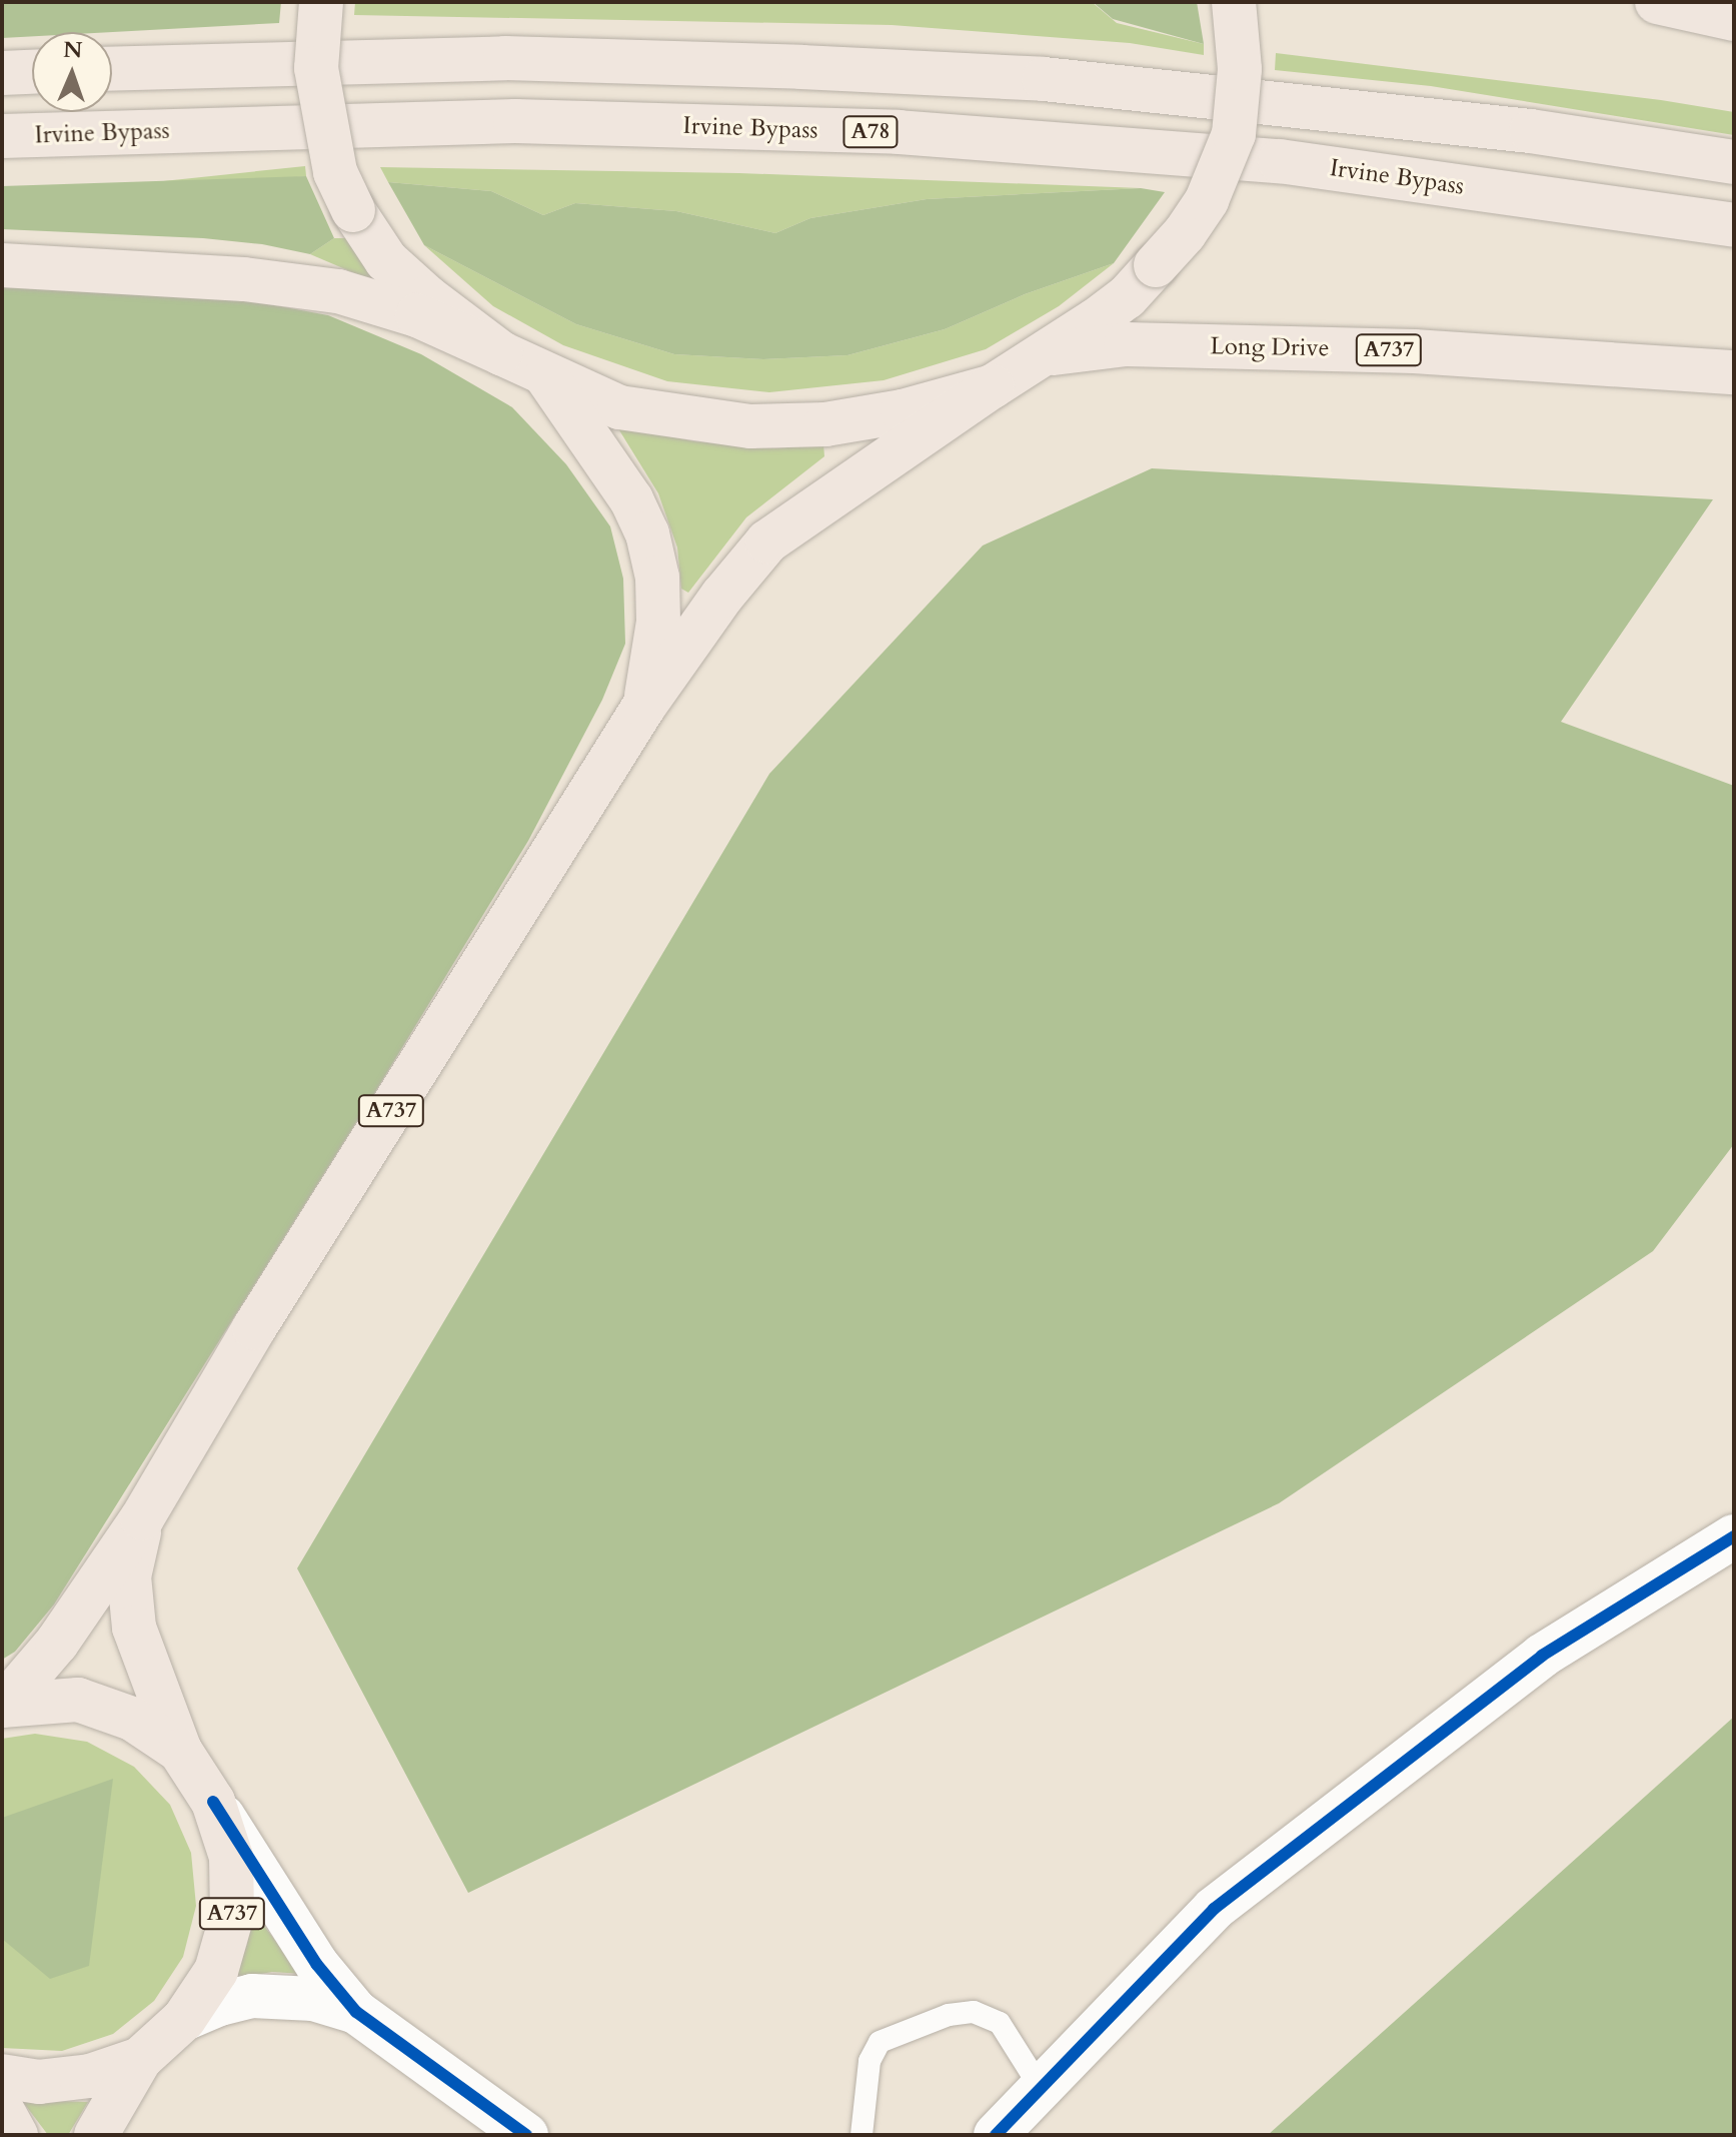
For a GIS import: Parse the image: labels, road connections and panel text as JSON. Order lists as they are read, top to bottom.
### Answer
{
  "streets": {
    "main road": [
      "Irvine Bypass",
      "A78",
      "Long Drive",
      "A737"
    ]
  },
  "north": "top"
}
